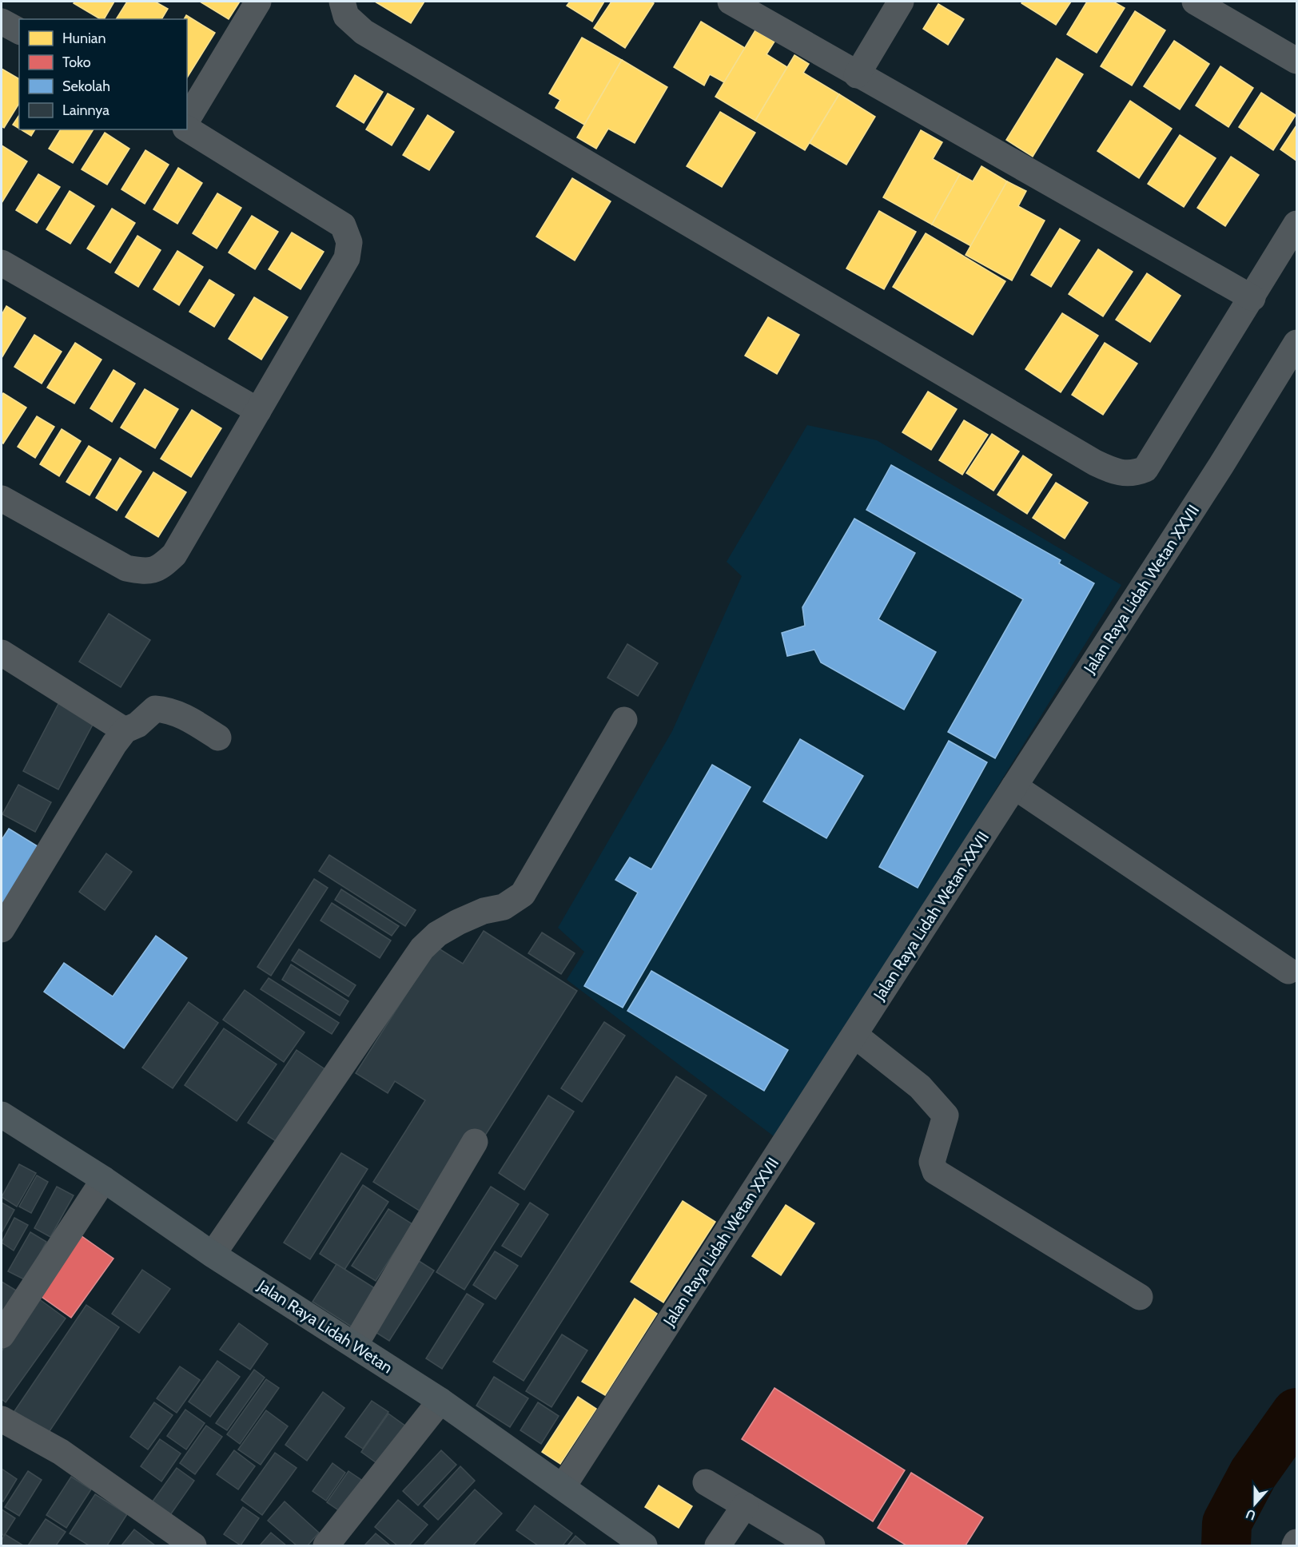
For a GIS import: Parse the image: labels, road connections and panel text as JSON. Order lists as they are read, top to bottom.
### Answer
{
  "streets": {
    "main road": ["Jalan Raya Lidah Wetan"],
    "street": ["Jalan Raya Lidah Wetan XXVII"]
  },
  "crossings": [
    ["Jalan Raya Lidah Wetan XXVII", "Jalan Raya Lidah Wetan"]
  ],
  "legend": [
    "Hunian",
    "Toko",
    "Sekolah",
    "Lainnya"
  ],
  "north": "bottom"
}
